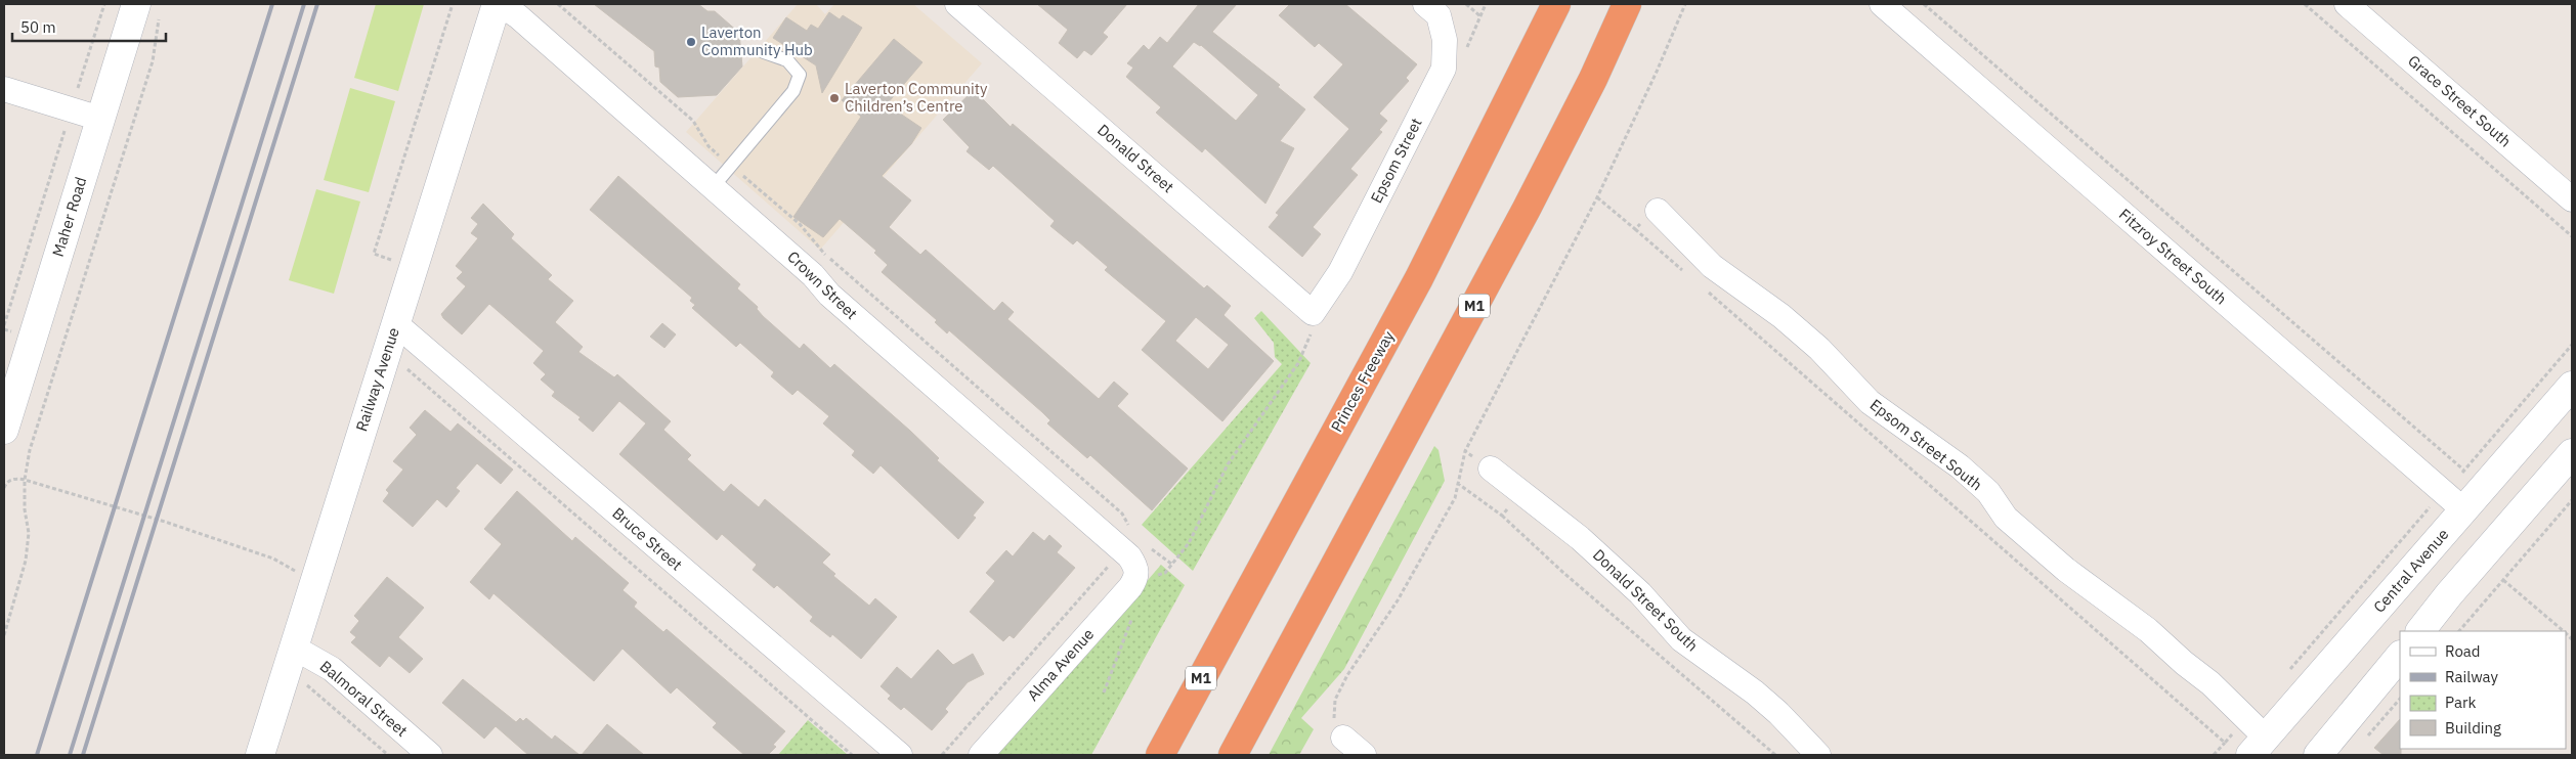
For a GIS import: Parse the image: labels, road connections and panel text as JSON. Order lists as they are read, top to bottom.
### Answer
{
  "streets": {
    "highway": ["M1", "Princes Freeway"],
    "street": [
      "Grace Street South",
      "Donald Street",
      "Epsom Street",
      "Maher Road",
      "Fitzroy Street South",
      "Crown Street",
      "Railway Avenue",
      "Epsom Street South",
      "Bruce Street",
      "Central Avenue",
      "Donald Street South",
      "Alma Avenue",
      "Balmoral Street"
    ]
  },
  "crossings": [
    ["Donald Street", "Epsom Street"],
    ["Fitzroy Street South", "Central Avenue"],
    ["Crown Street", "Railway Avenue"],
    ["Crown Street", "Alma Avenue"],
    ["Railway Avenue", "Bruce Street"],
    ["Railway Avenue", "Balmoral Street"],
    ["Epsom Street South", "Central Avenue"]
  ],
  "places": ["Laverton Community Hub", "Laverton Community Children’s Centre"],
  "legend": [
    "Road",
    "Railway",
    "Park",
    "Building"
  ],
  "scale_bar": "50 m"
}
